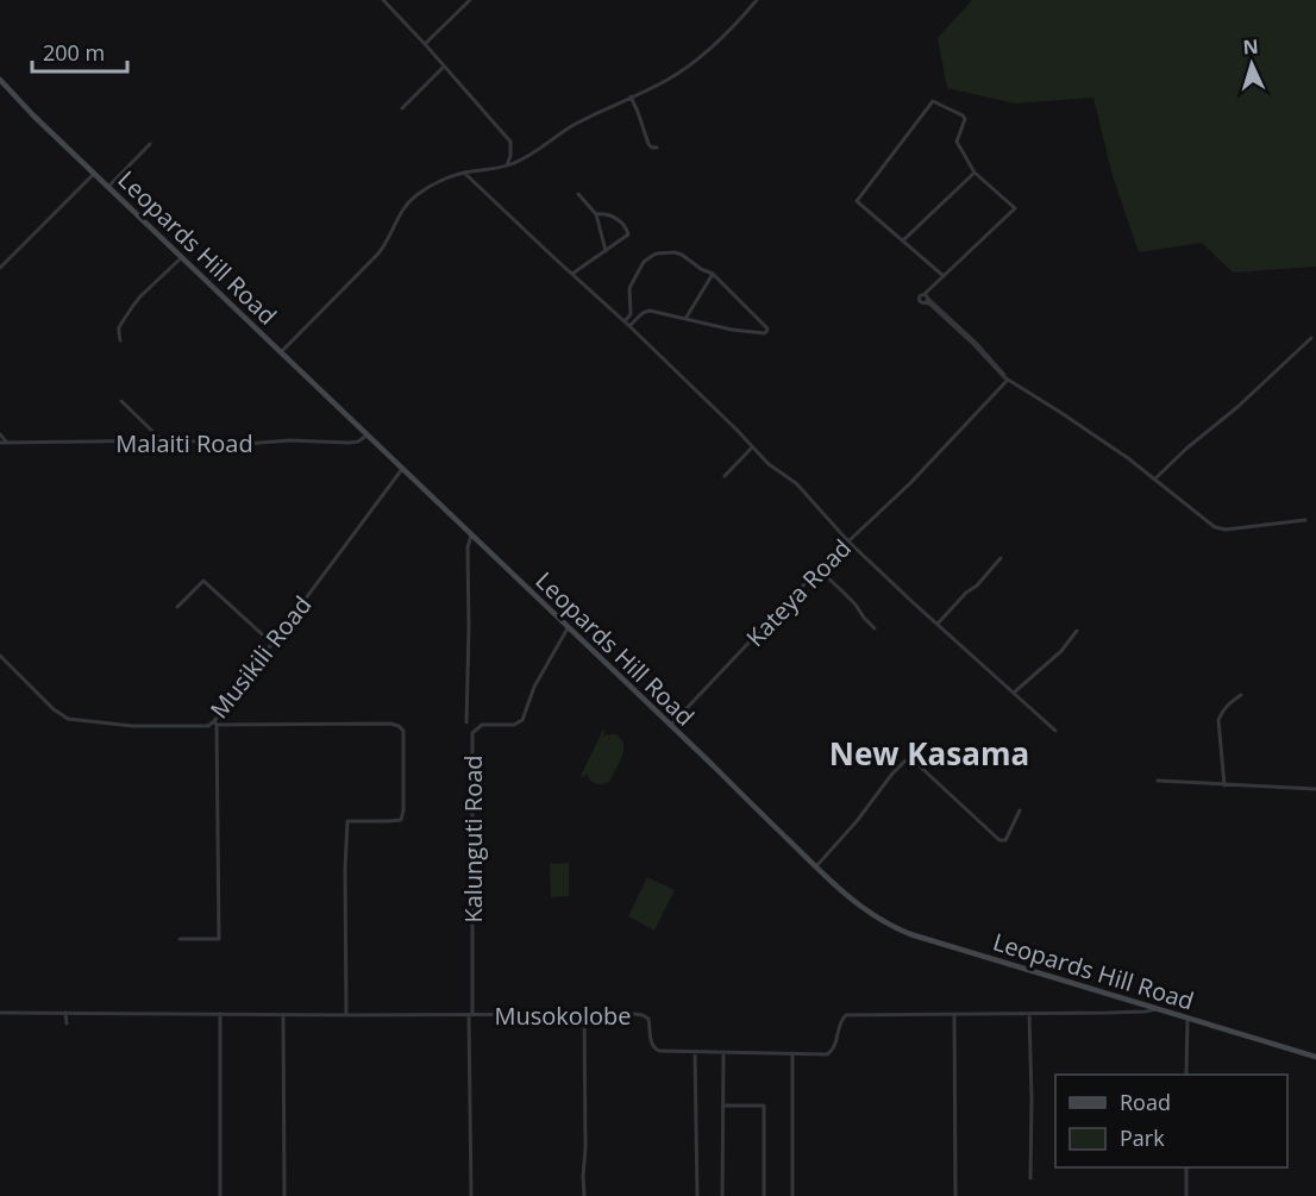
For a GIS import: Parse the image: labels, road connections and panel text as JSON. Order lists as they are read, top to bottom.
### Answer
{
  "streets": {
    "main road": ["Leopards Hill Road"],
    "street": [
      "Malaiti Road",
      "Kateya Road",
      "Musikili Road",
      "Kalunguti Road",
      "Musokolobe"
    ]
  },
  "crossings": [
    ["Leopards Hill Road", "Malaiti Road"],
    ["Leopards Hill Road", "Kateya Road"],
    ["Leopards Hill Road", "Musikili Road"],
    ["Leopards Hill Road", "Kalunguti Road"],
    ["Leopards Hill Road", "Musokolobe"],
    ["Kalunguti Road", "Musokolobe"]
  ],
  "districts": ["New Kasama"],
  "legend": ["Road", "Park"],
  "scale_bar": "200 m",
  "north": "top"
}
